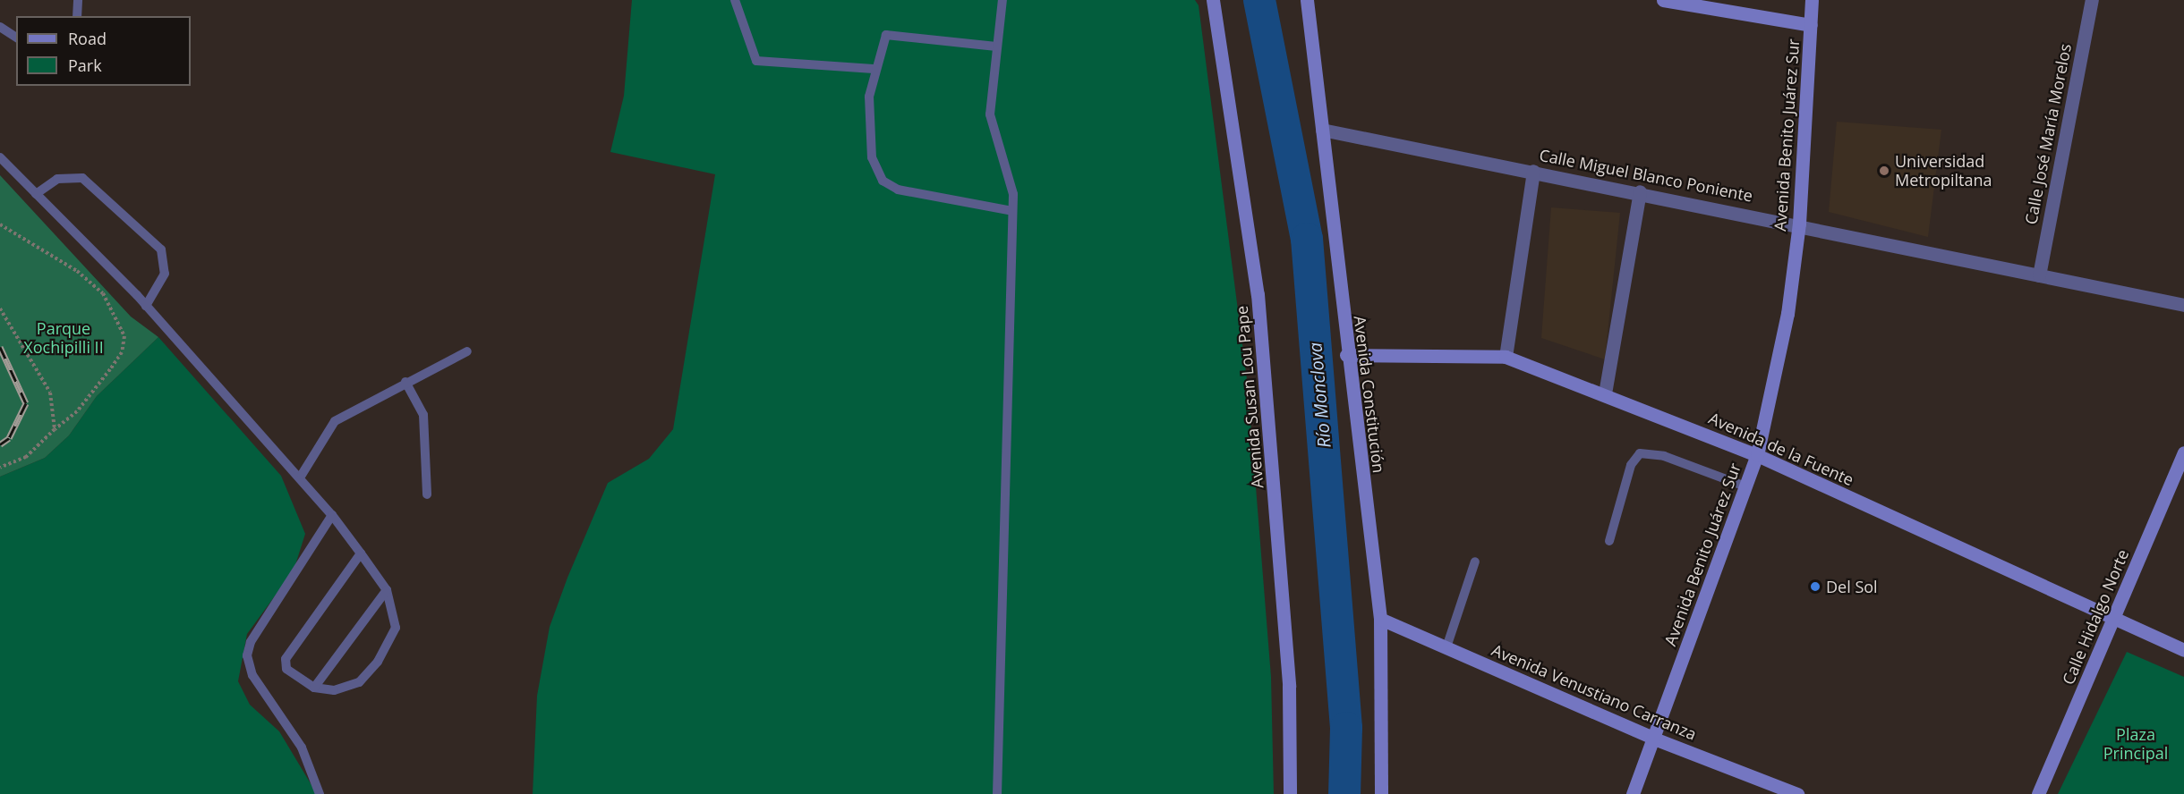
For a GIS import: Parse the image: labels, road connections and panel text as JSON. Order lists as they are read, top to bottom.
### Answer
{
  "streets": {
    "street": [
      "Calle José María Morelos",
      "Avenida Benito Juárez Sur",
      "Calle Miguel Blanco Poniente",
      "Avenida Constitución",
      "Avenida Susan Lou Pape",
      "Avenida de la Fuente",
      "Calle Hidalgo Norte",
      "Avenida Venustiano Carranza"
    ]
  },
  "crossings": [
    ["Calle José María Morelos", "Calle Miguel Blanco Poniente"],
    ["Avenida Benito Juárez Sur", "Calle Miguel Blanco Poniente"],
    ["Avenida Benito Juárez Sur", "Avenida de la Fuente"],
    ["Avenida Benito Juárez Sur", "Avenida Venustiano Carranza"],
    ["Calle Miguel Blanco Poniente", "Avenida Constitución"],
    ["Avenida Constitución", "Avenida de la Fuente"],
    ["Avenida Constitución", "Avenida Venustiano Carranza"],
    ["Avenida de la Fuente", "Calle Hidalgo Norte"]
  ],
  "water": ["Río Monclova"],
  "parks": ["Parque Xochipilli II", "Plaza Principal"],
  "places": ["Universidad Metropiltana", "Del Sol"],
  "legend": ["Road", "Park"]
}
